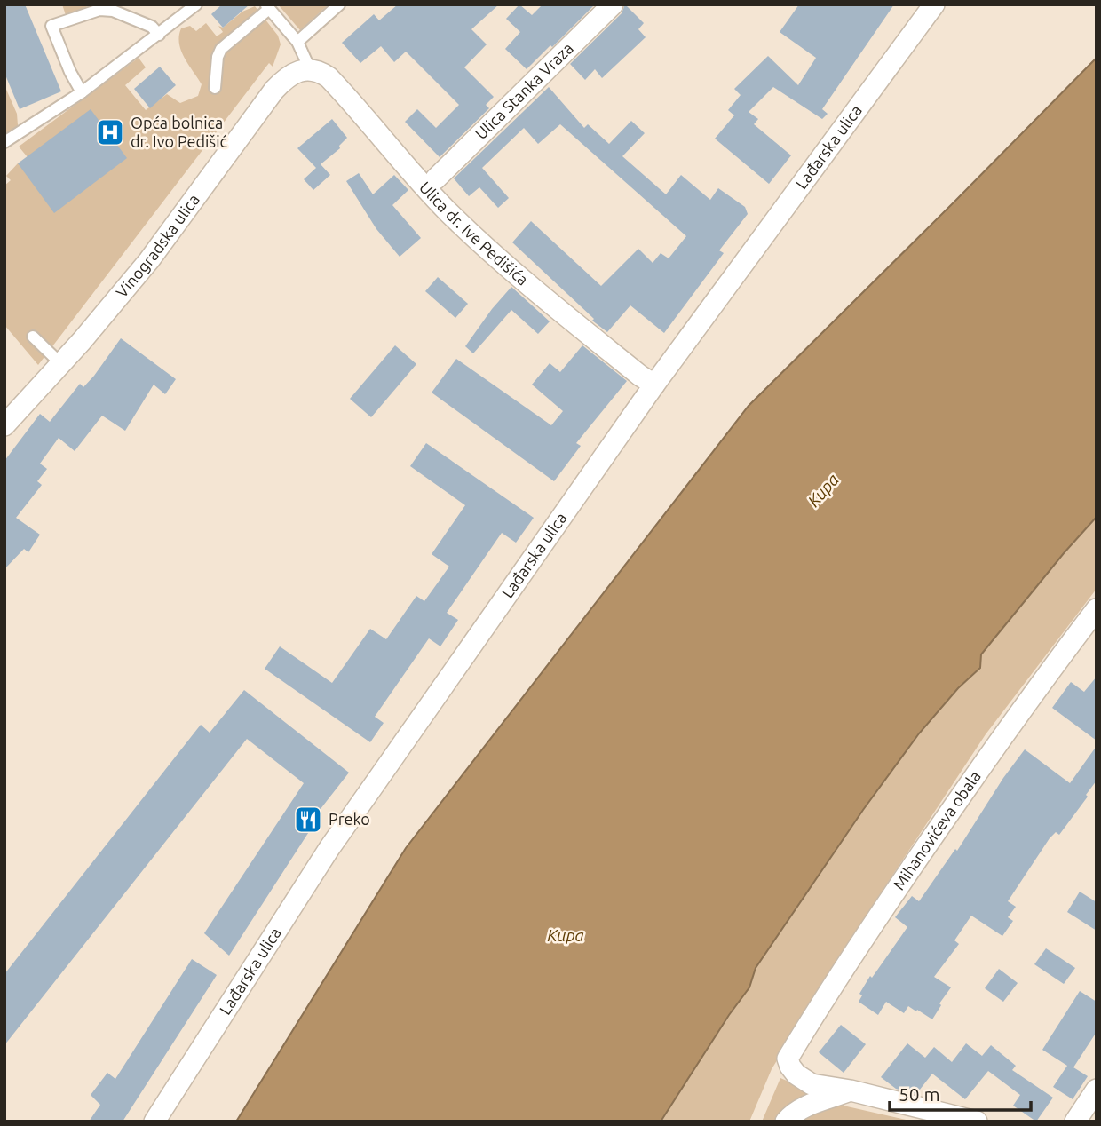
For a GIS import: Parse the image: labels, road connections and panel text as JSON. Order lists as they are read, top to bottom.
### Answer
{
  "streets": {
    "street": [
      "Ulica Stanka Vraza",
      "Lađarska ulica",
      "Ulica dr. Ive Pedišića",
      "Vinogradska ulica",
      "Mihanovićeva obala"
    ]
  },
  "crossings": [
    ["Lađarska ulica", "Ulica dr. Ive Pedišića"],
    ["Ulica dr. Ive Pedišića", "Vinogradska ulica"]
  ],
  "water": ["Kupa"],
  "places": {
    "hospital": ["Opća bolnica dr. Ivo Pedišić"],
    "restaurant": ["Preko"]
  },
  "scale_bar": "50 m"
}
